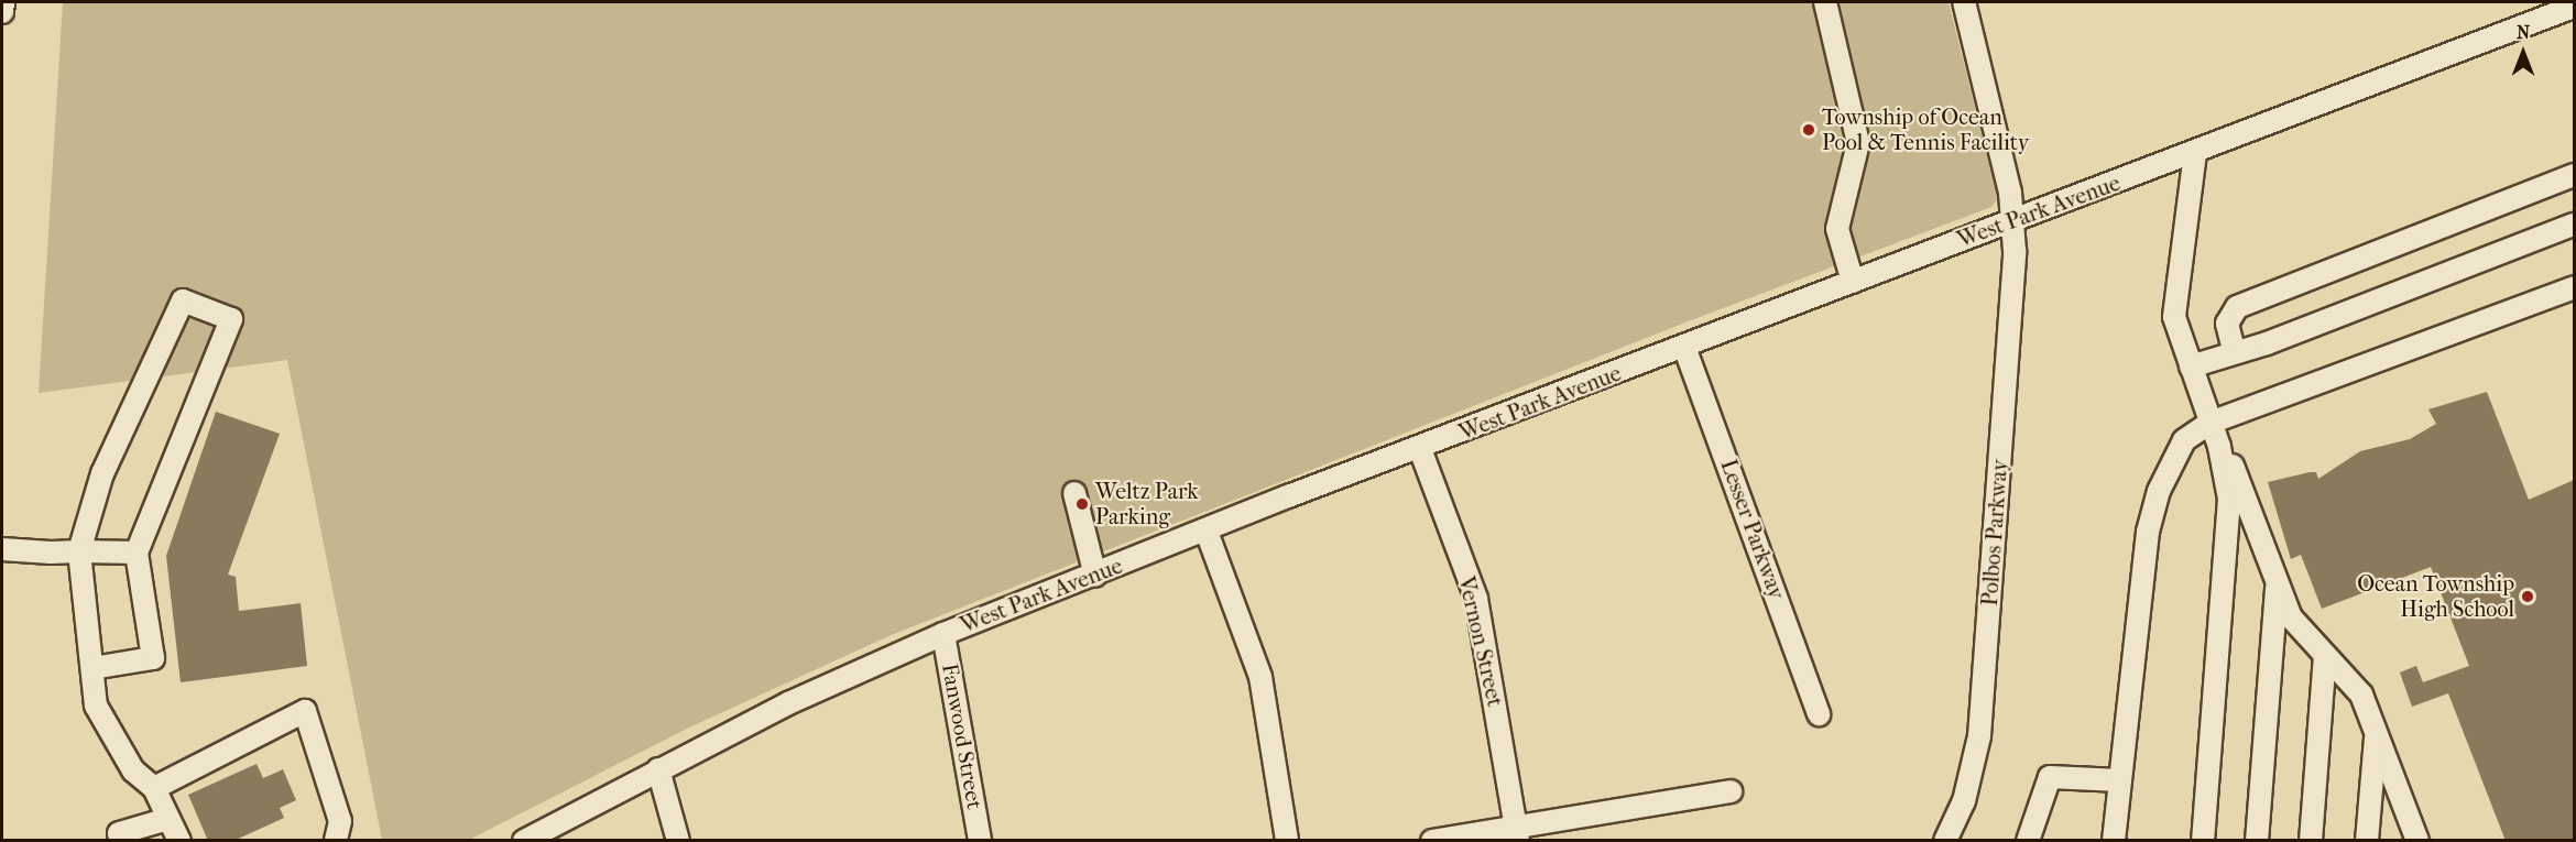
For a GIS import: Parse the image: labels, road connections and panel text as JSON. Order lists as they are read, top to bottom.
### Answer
{
  "streets": {
    "street": [
      "West Park Avenue",
      "Lesser Parkway",
      "Polbos Parkway",
      "Vernon Street",
      "Fanwood Street"
    ]
  },
  "crossings": [
    ["West Park Avenue", "Lesser Parkway"],
    ["West Park Avenue", "Polbos Parkway"],
    ["West Park Avenue", "Vernon Street"],
    ["West Park Avenue", "Fanwood Street"]
  ],
  "places": ["Township of Ocean Pool & Tennis Facility", "Weltz Park Parking", "Ocean Township High School"],
  "north": "top"
}
